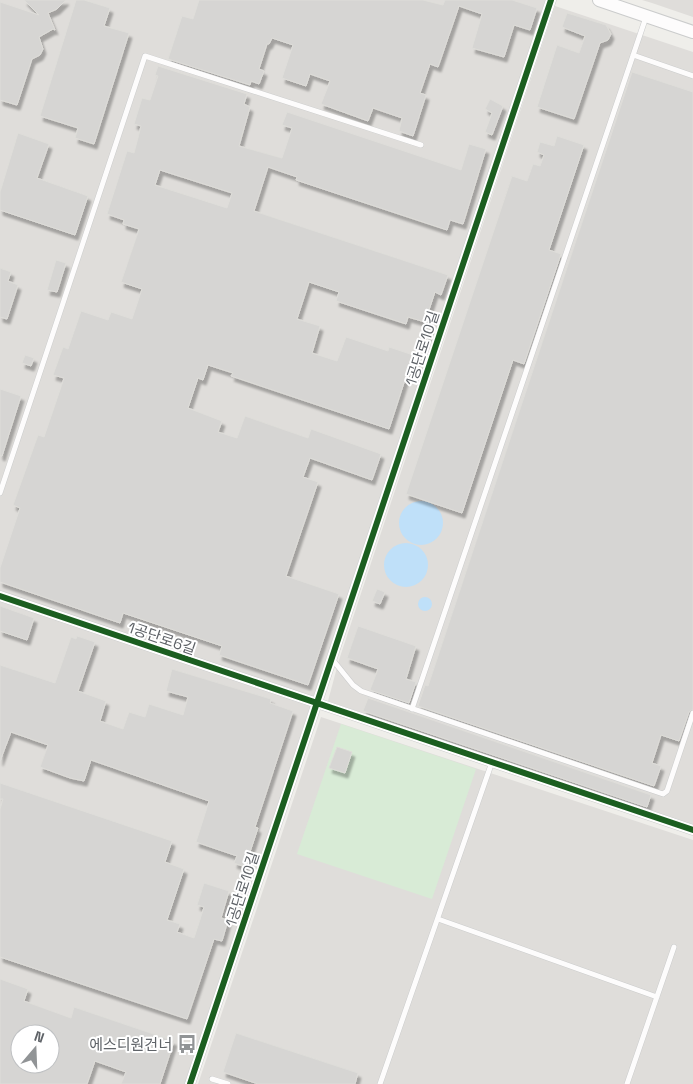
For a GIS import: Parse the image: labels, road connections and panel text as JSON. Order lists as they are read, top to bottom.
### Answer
{
  "streets": {
    "street": ["1공단로10길", "1공단로6길"]
  },
  "crossings": [
    ["1공단로10길", "1공단로6길"]
  ],
  "places": {
    "bus stop": ["에스디원건너"]
  },
  "north": "top"
}
